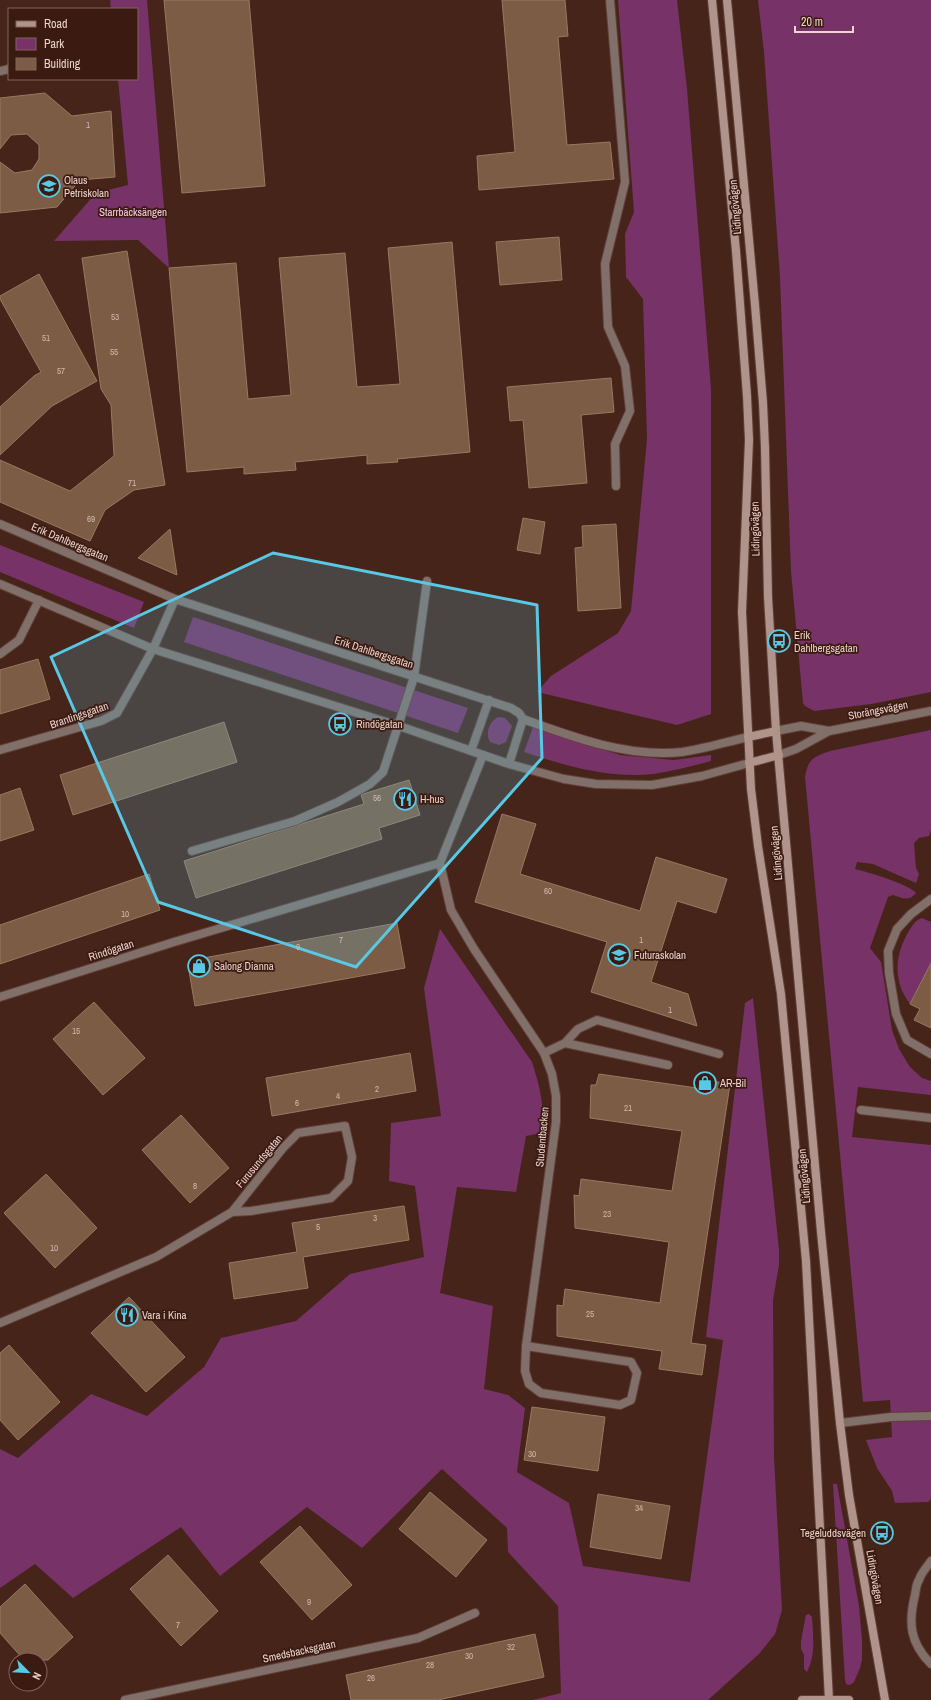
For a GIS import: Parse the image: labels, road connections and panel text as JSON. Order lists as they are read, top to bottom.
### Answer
{
  "streets": {
    "main road": ["Lidingövägen"],
    "street": [
      "Erik Dahlbergsgatan",
      "Storängsvägen",
      "Brantingsgatan",
      "Rindögatan",
      "Studentbacken",
      "Furusundsgatan",
      "Smedsbacksgatan"
    ]
  },
  "crossings": [
    ["Lidingövägen", "Erik Dahlbergsgatan"],
    ["Lidingövägen", "Storängsvägen"],
    ["Erik Dahlbergsgatan", "Brantingsgatan"],
    ["Rindögatan", "Studentbacken"]
  ],
  "parks": ["Starrbäcksängen"],
  "places": {
    "school or university": ["Olaus Petriskolan", "Futuraskolan"],
    "bus stop": ["Erik Dahlbergsgatan", "Rindögatan", "Tegeluddsvägen"],
    "restaurant": ["H-hus", "Vara i Kina"],
    "shop": ["Salong Dianna", "AR-Bil"]
  },
  "house_numbers": [
    "1",
    "53",
    "51",
    "55",
    "57",
    "71",
    "69",
    "56",
    "60",
    "10",
    "7",
    "1",
    "9",
    "1",
    "15",
    "2",
    "4",
    "6",
    "21",
    "8",
    "23",
    "3",
    "5",
    "10",
    "25",
    "30",
    "34",
    "9",
    "7",
    "32",
    "30",
    "28",
    "26"
  ],
  "legend": ["Road", "Park", "Building"],
  "scale_bar": "20 m",
  "north": "bottom right"
}
